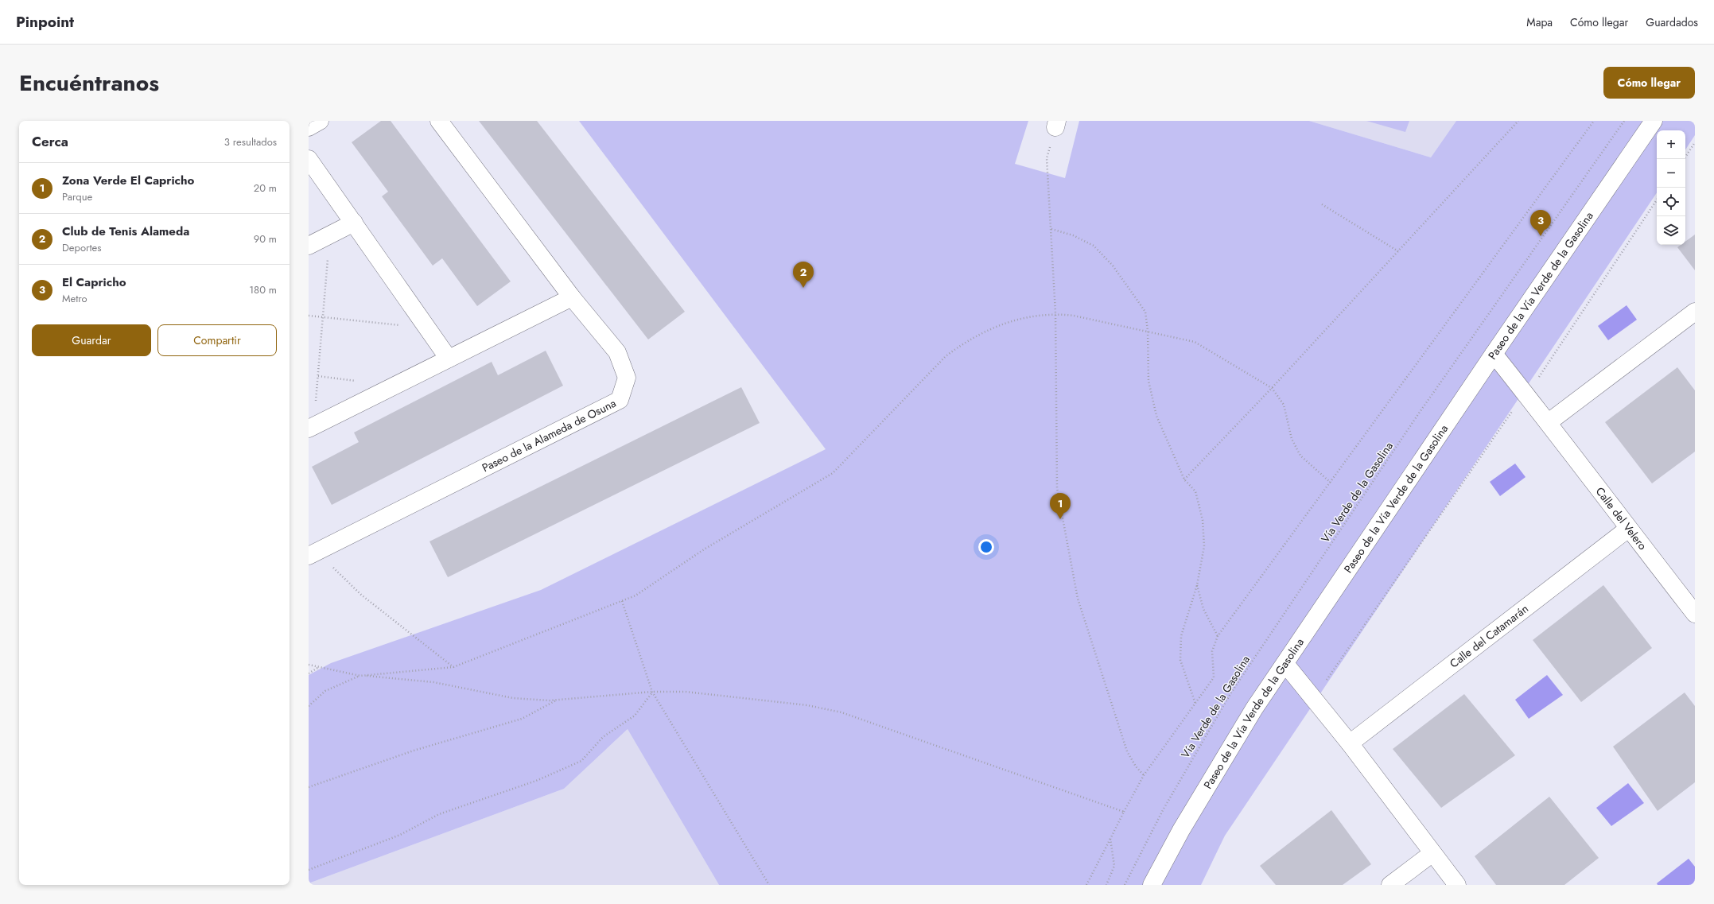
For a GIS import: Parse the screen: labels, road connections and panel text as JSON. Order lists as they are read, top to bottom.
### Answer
{
  "streets": {
    "street": [
      "Paseo de la Vía Verde de la Gasolina",
      "Paseo de la Alameda de Osuna",
      "Calle del Velero",
      "Calle del Catamarán"
    ],
    "path": ["Vía Verde de la Gasolina"]
  },
  "crossings": [
    ["Paseo de la Vía Verde de la Gasolina", "Calle del Velero"],
    ["Calle del Velero", "Calle del Catamarán"]
  ],
  "page": {
    "header": "Pinpoint",
    "nav": ["Mapa", "Cómo llegar", "Guardados"],
    "title": "Encuéntranos",
    "buttons": [
      "Cómo llegar",
      ["Guardar", "Compartir"]
    ],
    "heading": ["Cerca", "3 resultados"],
    "map_buttons": ["+", "−"],
    "list": [
      {
        "mark": "1",
        "name": "Zona Verde El Capricho",
        "note": "Parque",
        "value": "20 m"
      },
      {
        "mark": "2",
        "name": "Club de Tenis Alameda",
        "note": "Deportes",
        "value": "90 m"
      },
      {
        "mark": "3",
        "name": "El Capricho",
        "note": "Metro",
        "value": "180 m"
      }
    ],
    "pins": ["3", "2", "1"]
  }
}
